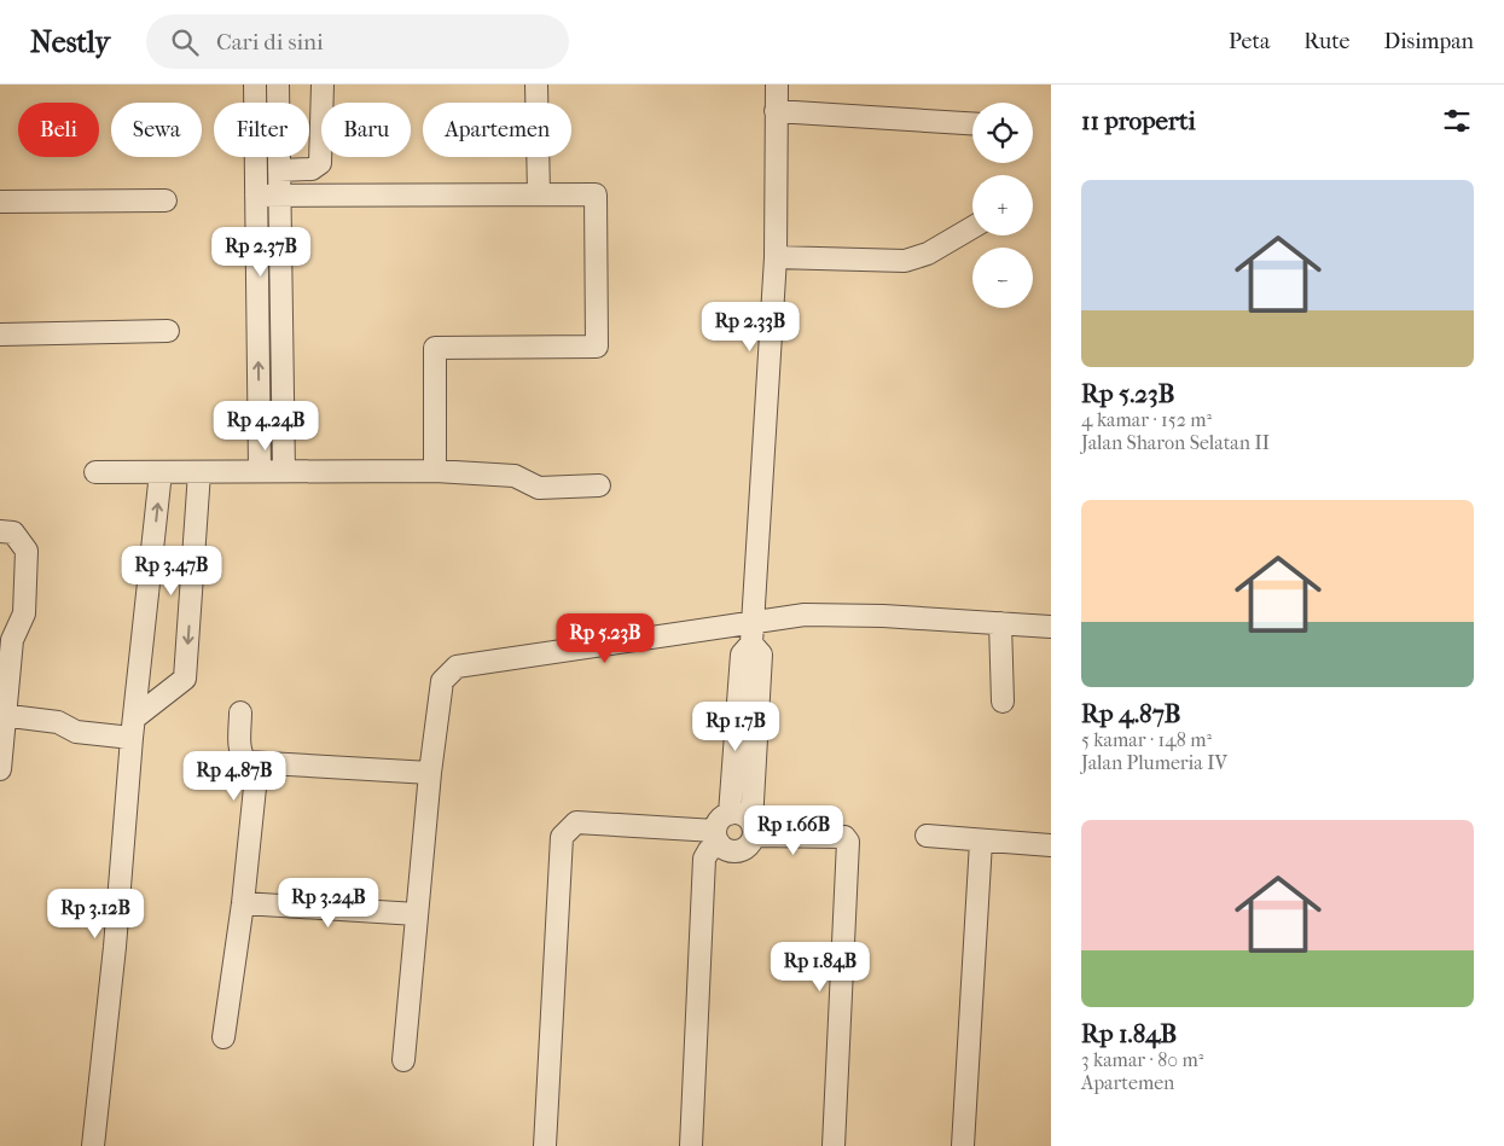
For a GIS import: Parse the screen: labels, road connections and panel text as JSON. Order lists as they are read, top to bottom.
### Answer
{
  "page": {
    "header": "Nestly",
    "search": "Cari di sini",
    "nav": ["Peta", "Rute", "Disimpan"],
    "heading": "11 properti",
    "map_buttons": ["+", "−"],
    "chip": [
      "Beli",
      "Sewa",
      "Filter",
      "Baru",
      "Apartemen"
    ],
    "list": [
      {
        "name": "Rp 5.23B",
        "note": "4 kamar · 152 m² · Jalan Sharon Selatan II"
      },
      {
        "name": "Rp 4.87B",
        "note": "5 kamar · 148 m² · Jalan Plumeria IV"
      },
      {
        "name": "Rp 1.84B",
        "note": "3 kamar · 80 m² · Apartemen"
      }
    ],
    "price": [
      "Rp 2.37B",
      "Rp 2.33B",
      "Rp 4.24B",
      "Rp 3.47B",
      "Rp 5.23B",
      "Rp 1.7B",
      "Rp 4.87B",
      "Rp 1.66B",
      "Rp 3.24B",
      "Rp 3.12B",
      "Rp 1.84B"
    ]
  }
}
